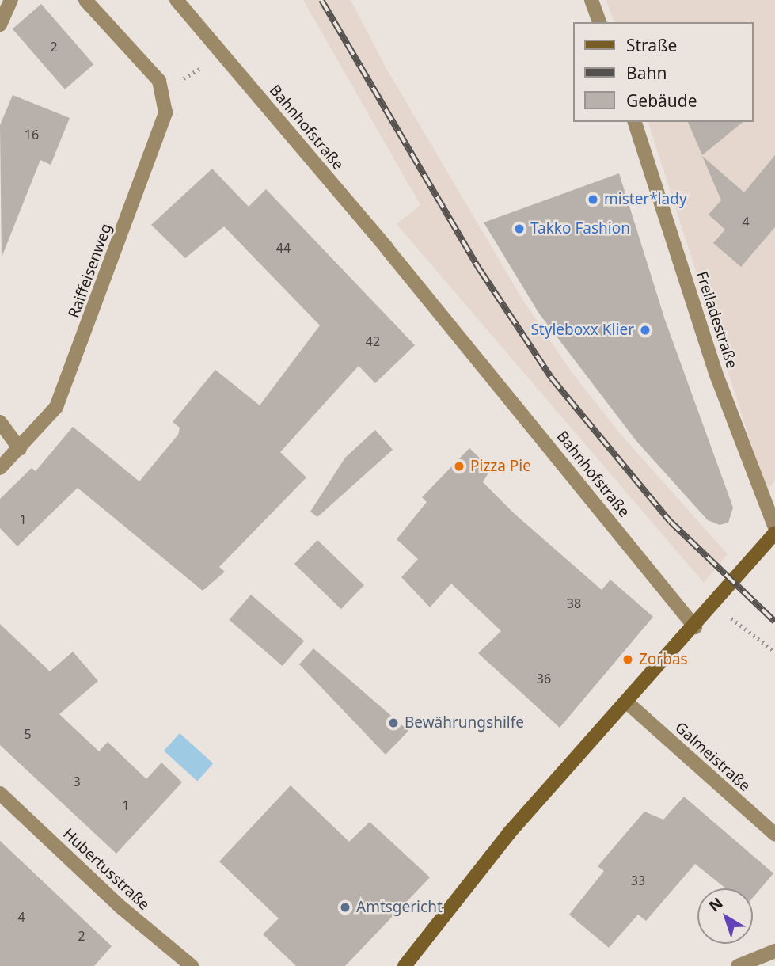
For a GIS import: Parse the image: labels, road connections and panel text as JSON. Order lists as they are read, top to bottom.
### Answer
{
  "streets": {
    "street": [
      "Bahnhofstraße",
      "Raiffeisenweg",
      "Freiladestraße",
      "Galmeistraße",
      "Hubertusstraße"
    ]
  },
  "places": [
    "mister*lady",
    "Takko Fashion",
    "Styleboxx Klier",
    "Pizza Pie",
    "Zorbas",
    "Bewährungshilfe",
    "Amtsgericht"
  ],
  "house_numbers": [
    "2",
    "16",
    "4",
    "44",
    "42",
    "1",
    "38",
    "36",
    "5",
    "3",
    "1",
    "33",
    "4",
    "2"
  ],
  "legend": ["Straße", "Bahn", "Gebäude"],
  "north": "top left"
}
